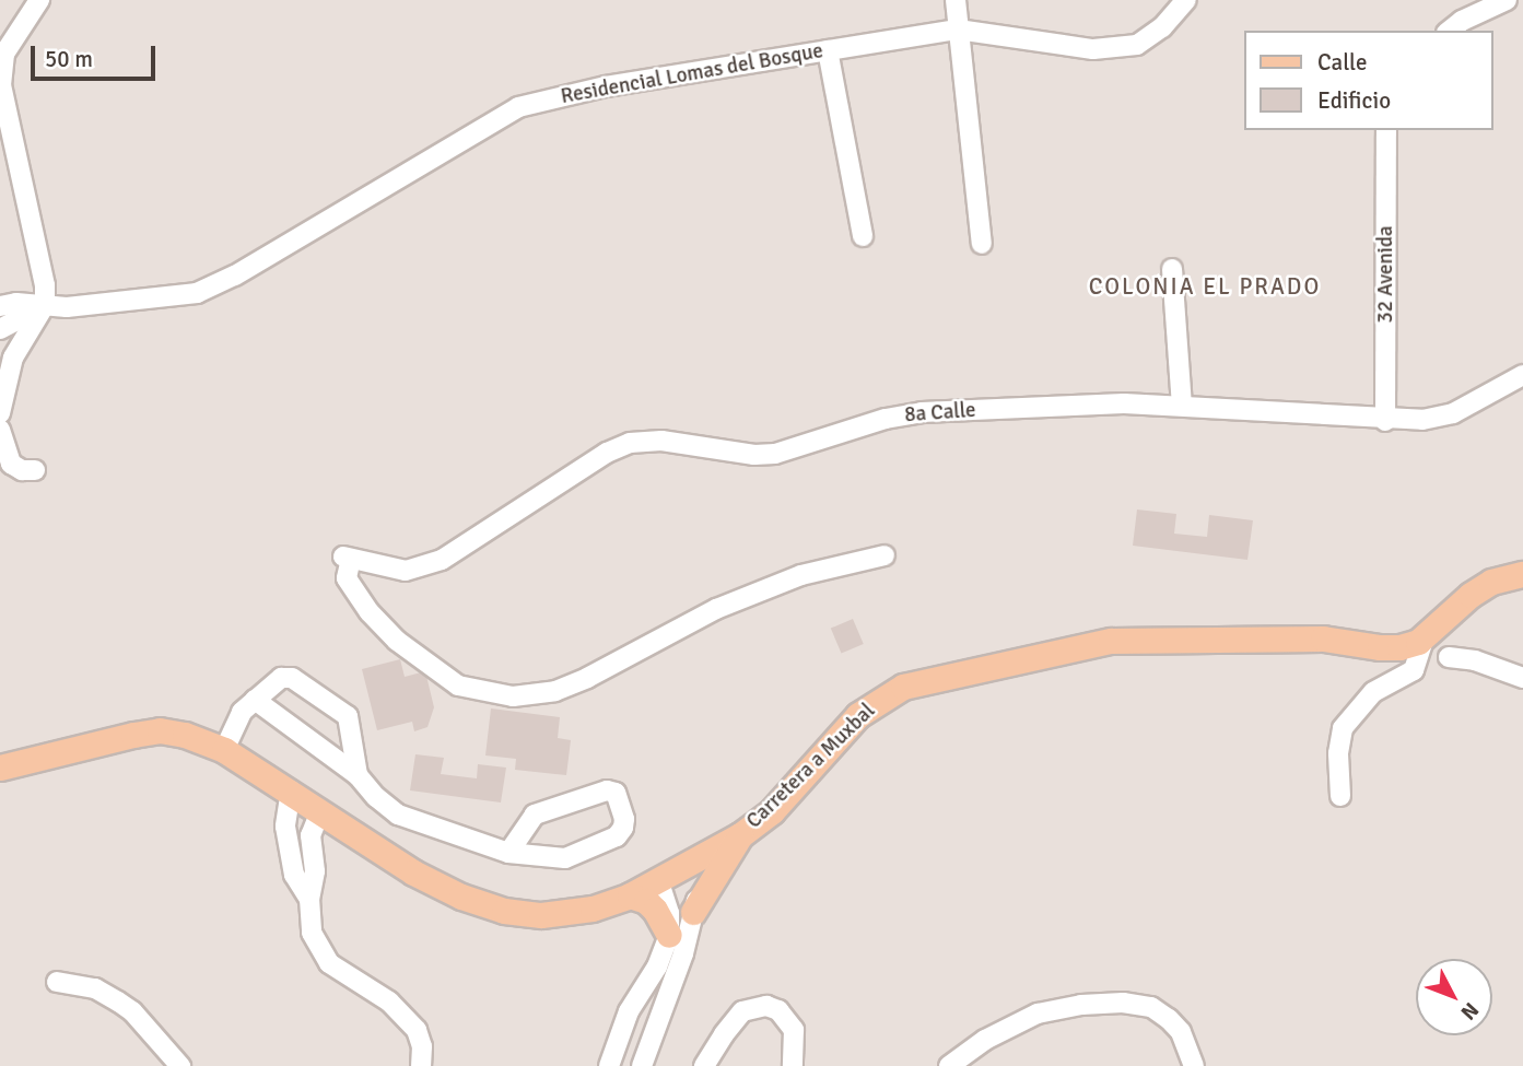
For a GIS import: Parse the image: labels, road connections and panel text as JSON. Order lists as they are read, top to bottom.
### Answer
{
  "streets": {
    "main road": ["Carretera a Muxbal"],
    "street": ["Residencial Lomas del Bosque", "32 Avenida", "8a Calle"]
  },
  "crossings": [
    ["32 Avenida", "8a Calle"]
  ],
  "districts": ["COLONIA EL PRADO"],
  "legend": ["Calle", "Edificio"],
  "scale_bar": "50 m",
  "north": "bottom right"
}
